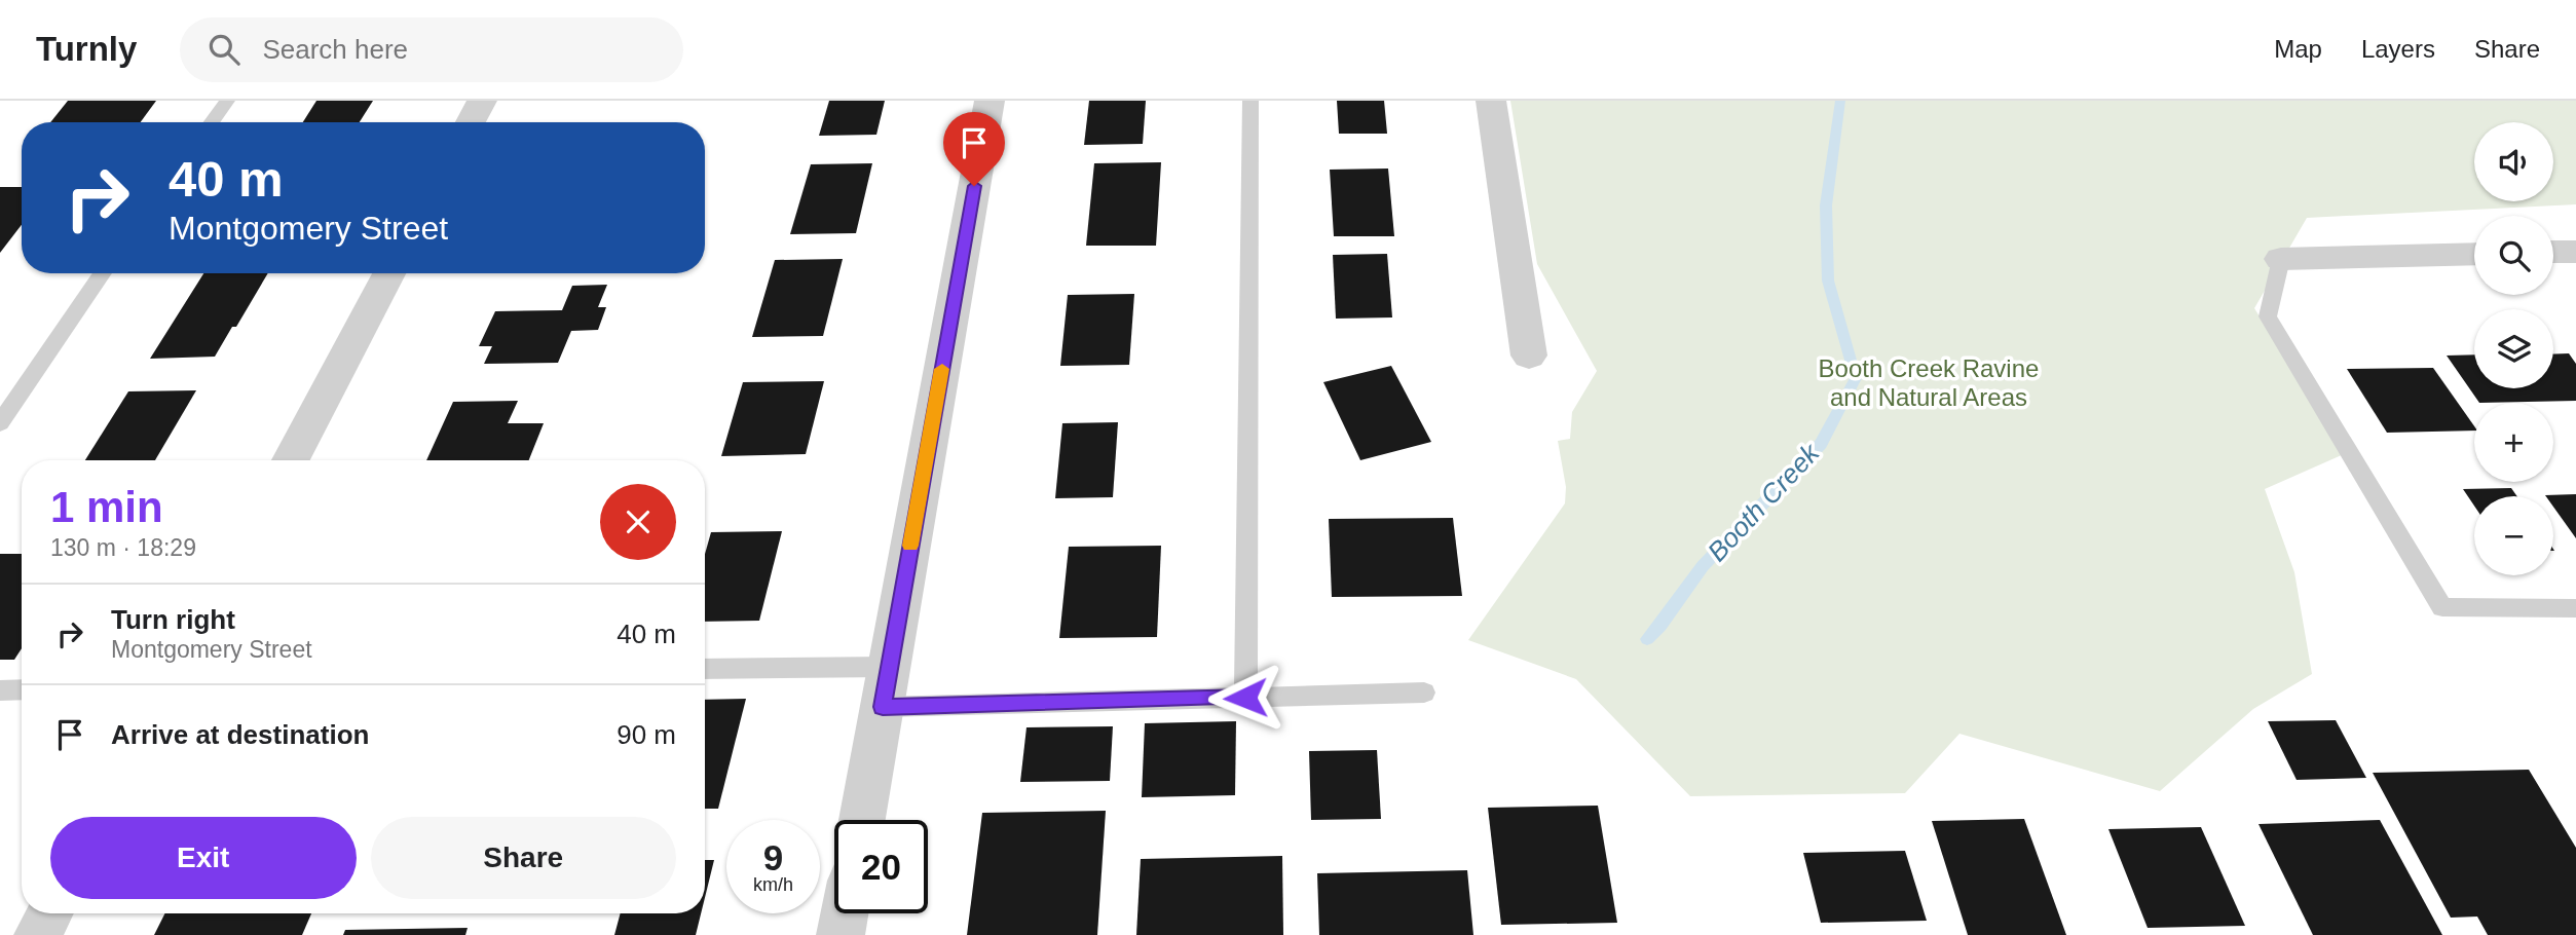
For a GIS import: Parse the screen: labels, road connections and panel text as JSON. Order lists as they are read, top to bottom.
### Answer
{
  "water": ["Booth Creek"],
  "parks": ["Booth Creek Ravine and Natural Areas"],
  "page": {
    "header": "Turnly",
    "search": "Search here",
    "nav": ["Map", "Layers", "Share"],
    "map_buttons": ["+", "−"],
    "turn": ["40 m", "Montgomery Street"],
    "heading": ["1 min", "130 m · 18:29"],
    "list": [
      {
        "name": "Turn right",
        "note": "Montgomery Street",
        "value": "40 m"
      },
      {
        "name": "Arrive at destination",
        "value": "90 m"
      }
    ],
    "buttons": ["Exit", "Share"],
    "speed": "9 km/h",
    "limit": "20"
  }
}
